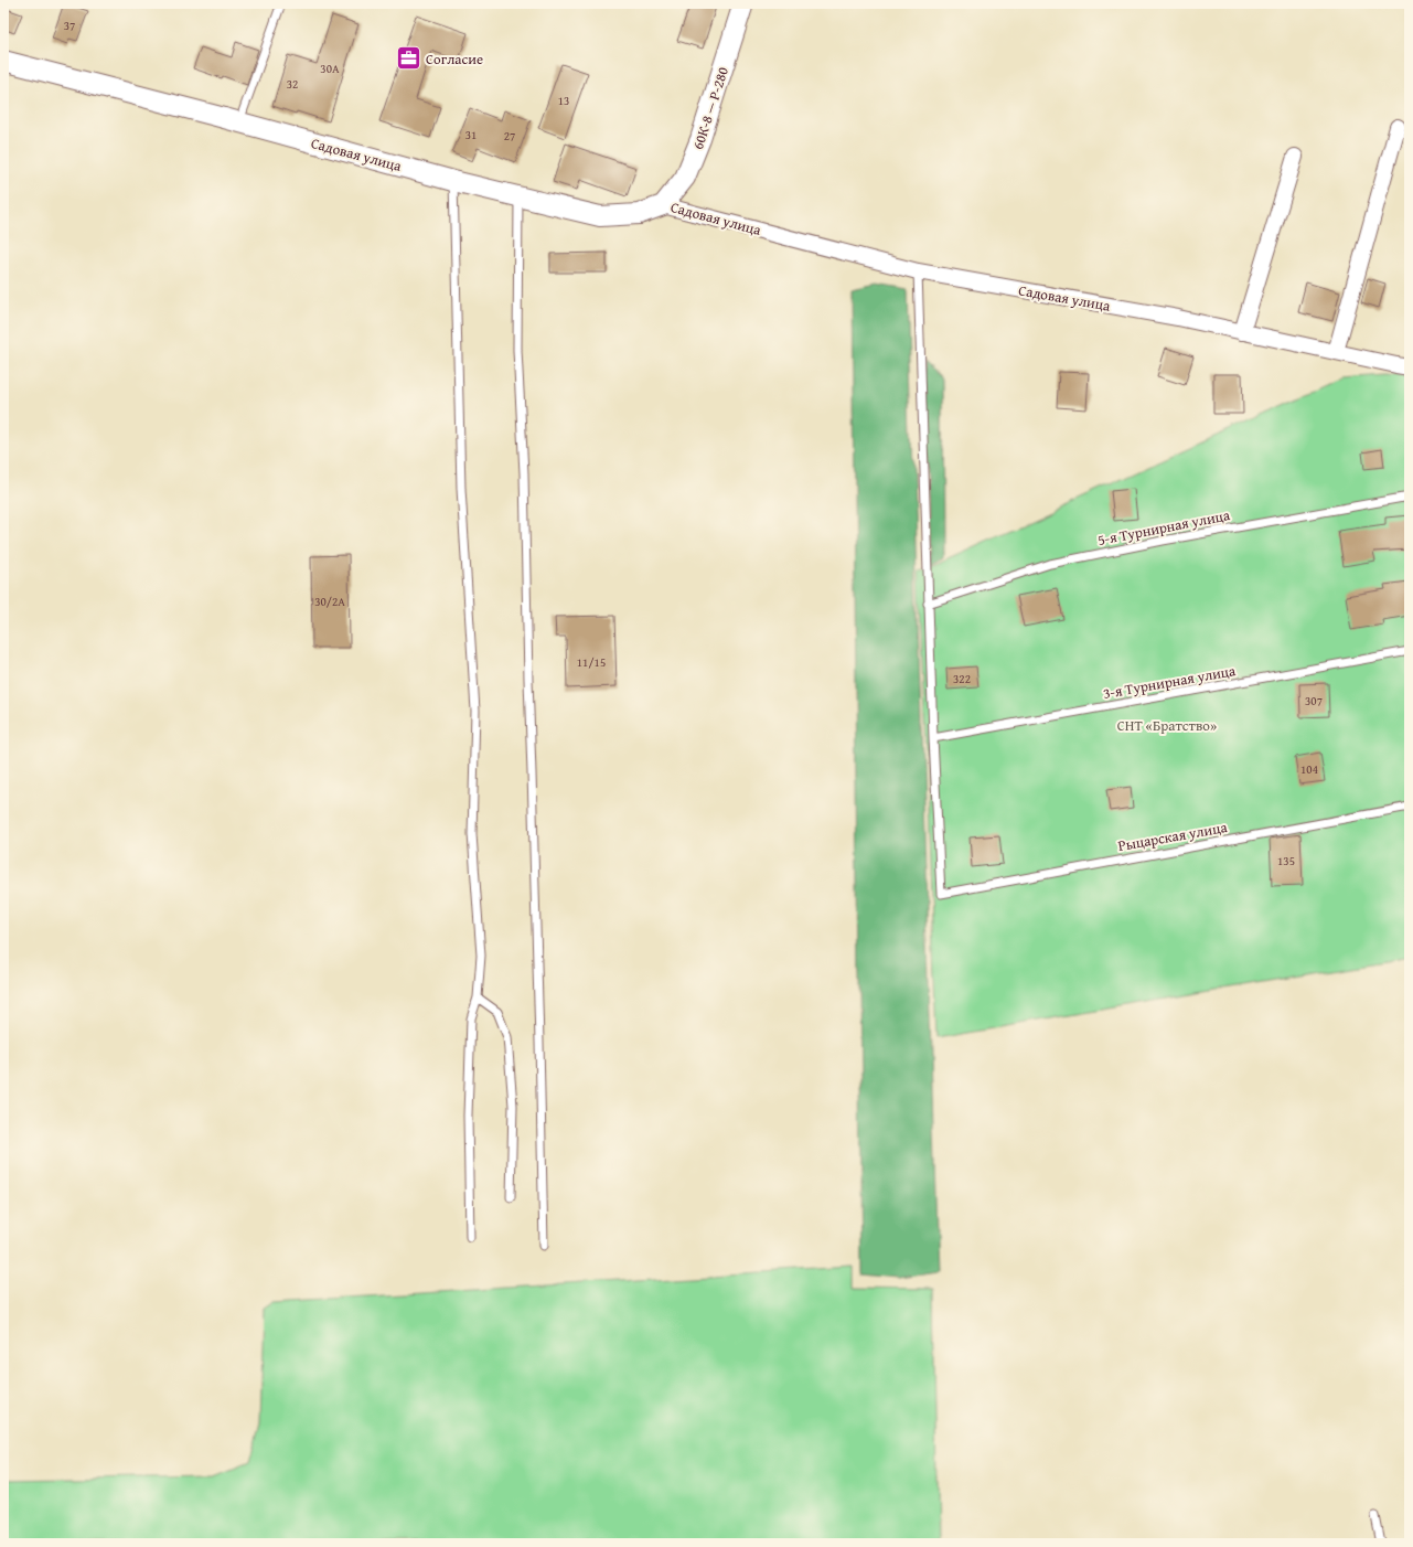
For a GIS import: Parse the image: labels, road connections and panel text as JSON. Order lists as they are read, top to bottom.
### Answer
{
  "streets": {
    "street": ["60К-8 — Р-280", "Садовая улица"],
    "lane": ["5-я Турнирная улица", "3-я Турнирная улица", "Рыцарская улица"]
  },
  "crossings": [
    ["60К-8 — Р-280", "Садовая улица"],
    ["3-я Турнирная улица", "Рыцарская улица"]
  ],
  "parks": ["СНТ «Братство»"],
  "places": {
    "office": ["Согласие"]
  },
  "house_numbers": [
    "37",
    "30А",
    "32",
    "13",
    "31",
    "27",
    "30/2А",
    "11/15",
    "322",
    "307",
    "104",
    "135"
  ]
}
